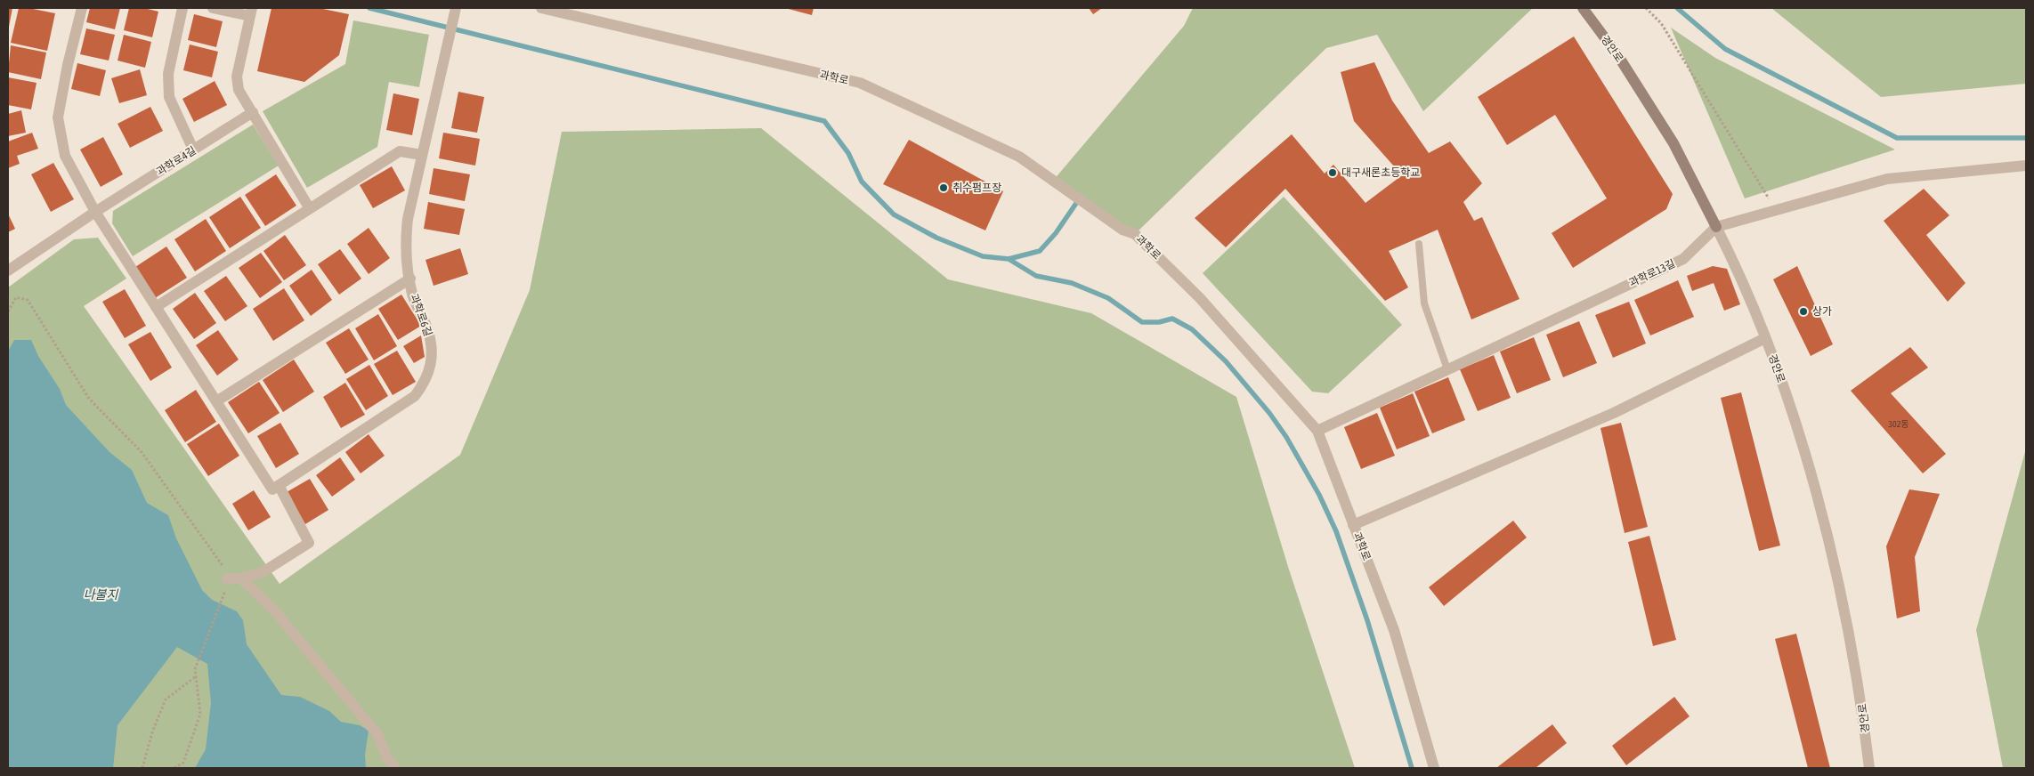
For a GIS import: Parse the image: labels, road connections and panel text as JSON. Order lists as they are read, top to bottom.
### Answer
{
  "streets": {
    "main road": ["경안로"],
    "street": [
      "과학로",
      "과학로4길",
      "과학로13길",
      "과학로6길"
    ]
  },
  "crossings": [
    ["경안로", "과학로13길"],
    ["과학로", "과학로13길"]
  ],
  "water": ["나불지"],
  "places": ["대구새론초등학교", "취수펌프장", "상가"],
  "house_numbers": ["302동"]
}
